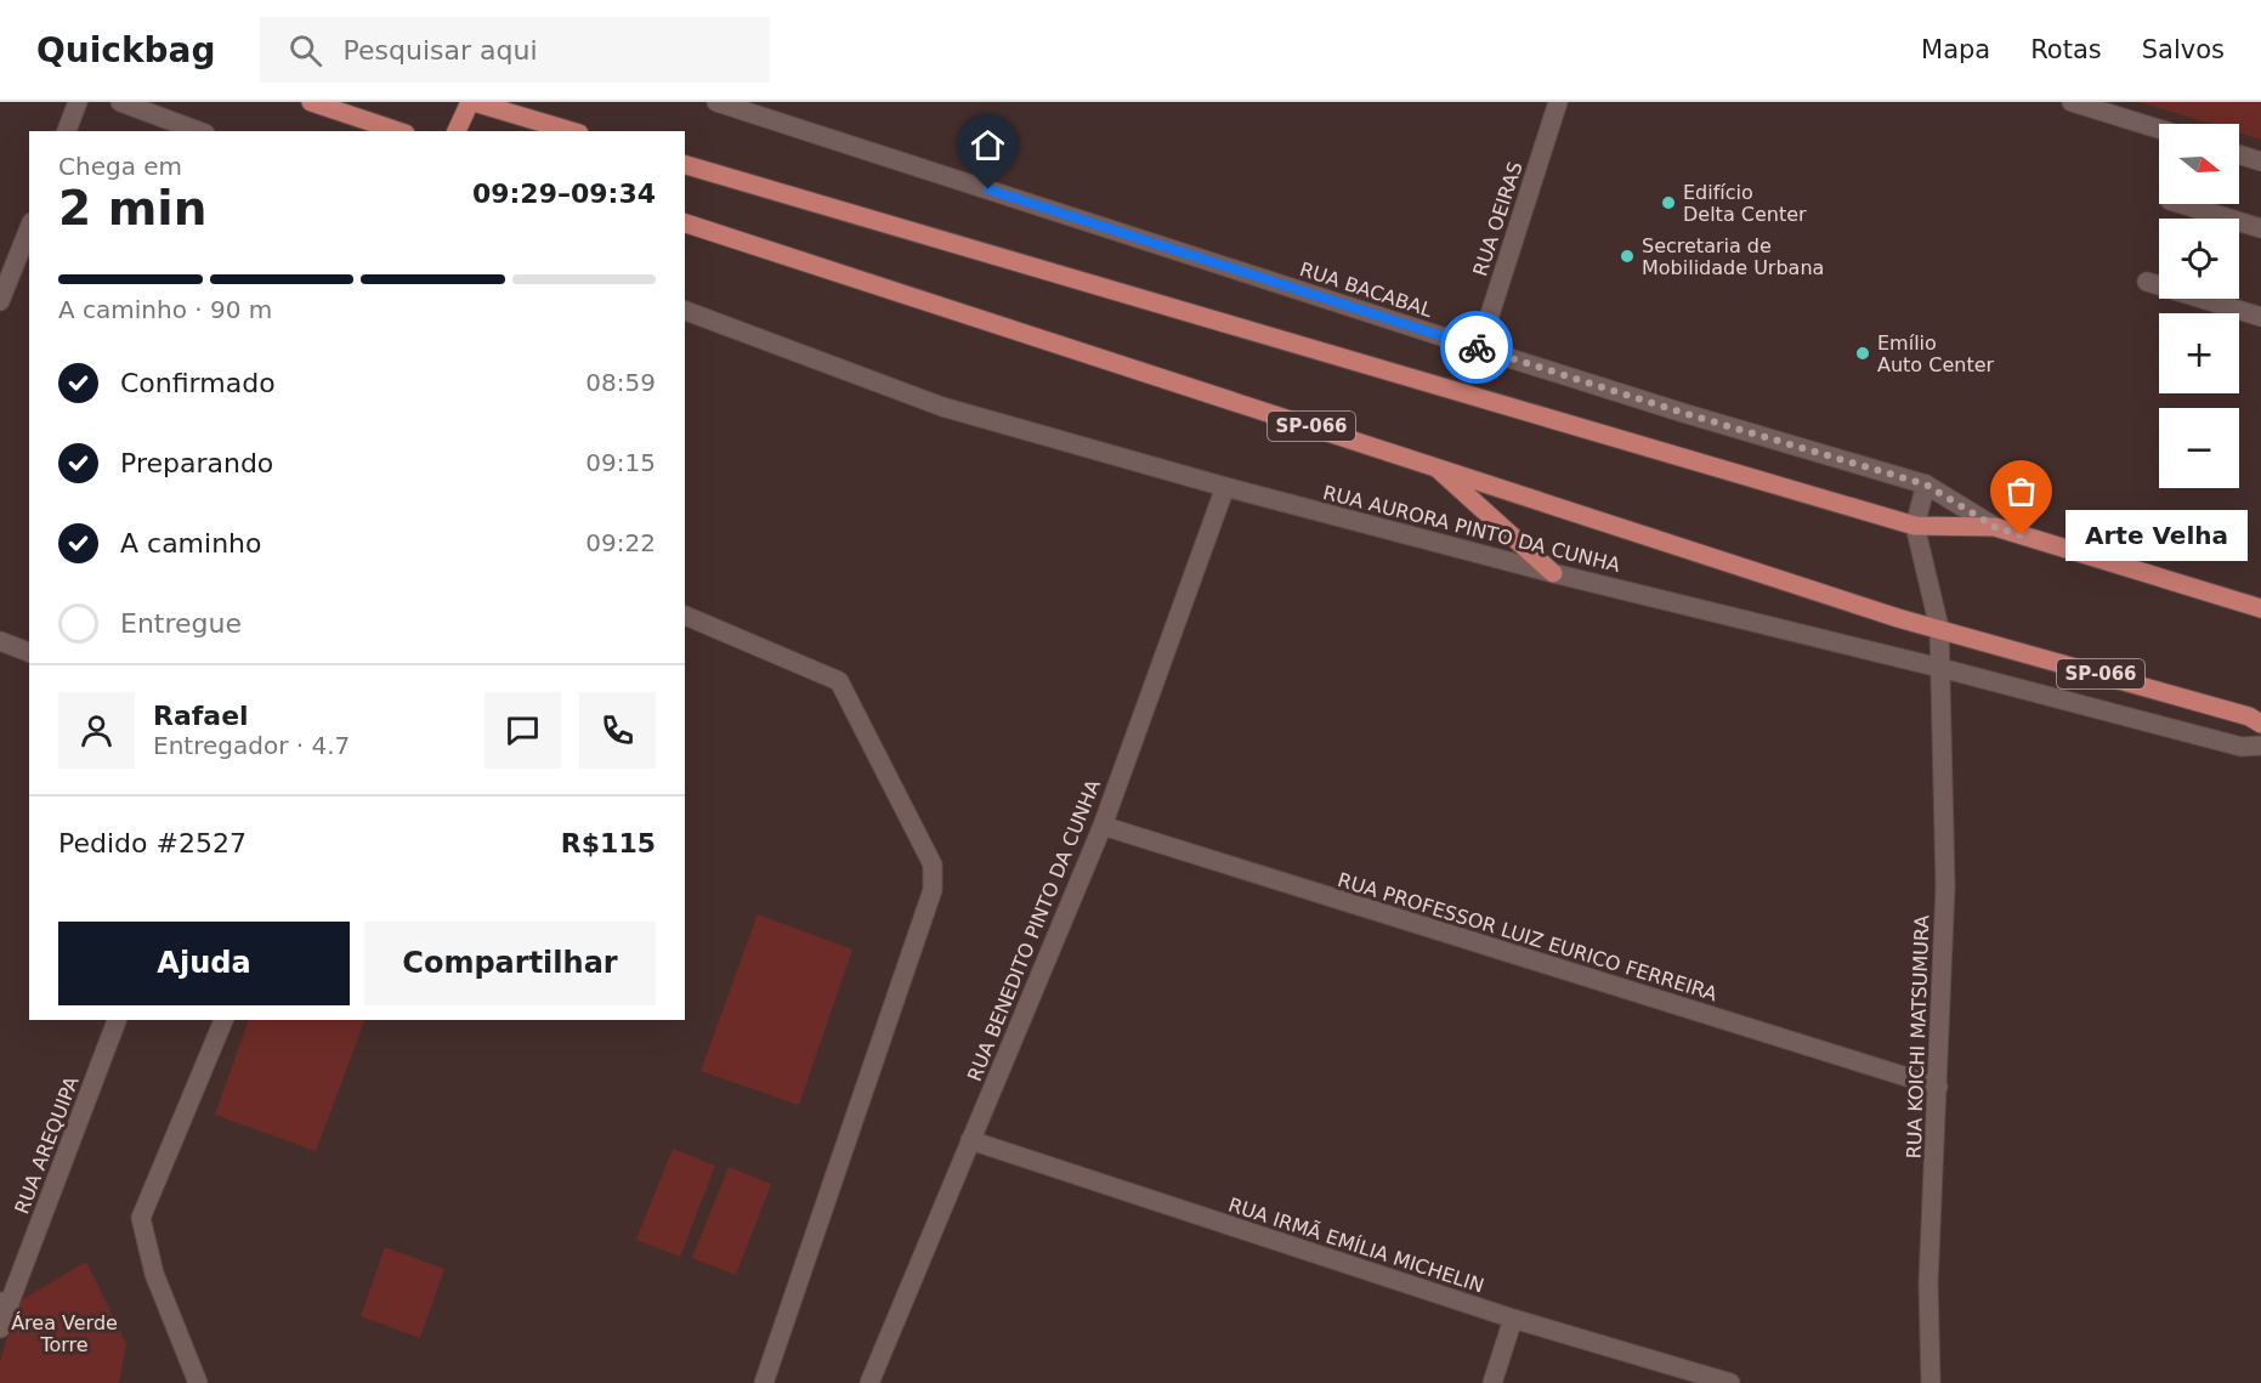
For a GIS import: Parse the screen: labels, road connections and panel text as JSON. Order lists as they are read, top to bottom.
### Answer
{
  "streets": {
    "main road": ["SP-066"],
    "street": [
      "RUA OEIRAS",
      "RUA BACABAL",
      "RUA AURORA PINTO DA CUNHA",
      "RUA BENEDITO PINTO DA CUNHA",
      "RUA PROFESSOR LUIZ EURICO FERREIRA",
      "RUA KOICHI MATSUMURA",
      "RUA AREQUIPA",
      "RUA IRMÃ EMÍLIA MICHELIN"
    ]
  },
  "crossings": [
    ["RUA OEIRAS", "RUA BACABAL"],
    ["SP-066", "RUA KOICHI MATSUMURA"],
    ["RUA AURORA PINTO DA CUNHA", "RUA BENEDITO PINTO DA CUNHA"],
    ["RUA AURORA PINTO DA CUNHA", "RUA KOICHI MATSUMURA"],
    ["RUA BENEDITO PINTO DA CUNHA", "RUA PROFESSOR LUIZ EURICO FERREIRA"],
    ["RUA BENEDITO PINTO DA CUNHA", "RUA IRMÃ EMÍLIA MICHELIN"],
    ["RUA PROFESSOR LUIZ EURICO FERREIRA", "RUA KOICHI MATSUMURA"]
  ],
  "parks": ["Área Verde Torre"],
  "places": [
    "Edifício Delta Center",
    "Secretaria de Mobilidade Urbana",
    "Emílio Auto Center",
    "Arte Velha"
  ],
  "north": "right",
  "page": {
    "header": "Quickbag",
    "search": "Pesquisar aqui",
    "nav": ["Mapa", "Rotas", "Salvos"],
    "map_buttons": ["+", "−"],
    "heading": ["2 min", "Chega em", "09:29–09:34"],
    "panel": [
      "Rafael",
      "Entregador · 4.7",
      "Pedido #2527",
      "R$115"
    ],
    "bar": "A caminho · 90 m",
    "list": [
      ["Confirmado", "08:59"],
      ["Preparando", "09:15"],
      ["A caminho", "09:22"],
      "Entregue"
    ],
    "bubble": "Arte Velha",
    "buttons": ["Ajuda", "Compartilhar"]
  }
}
